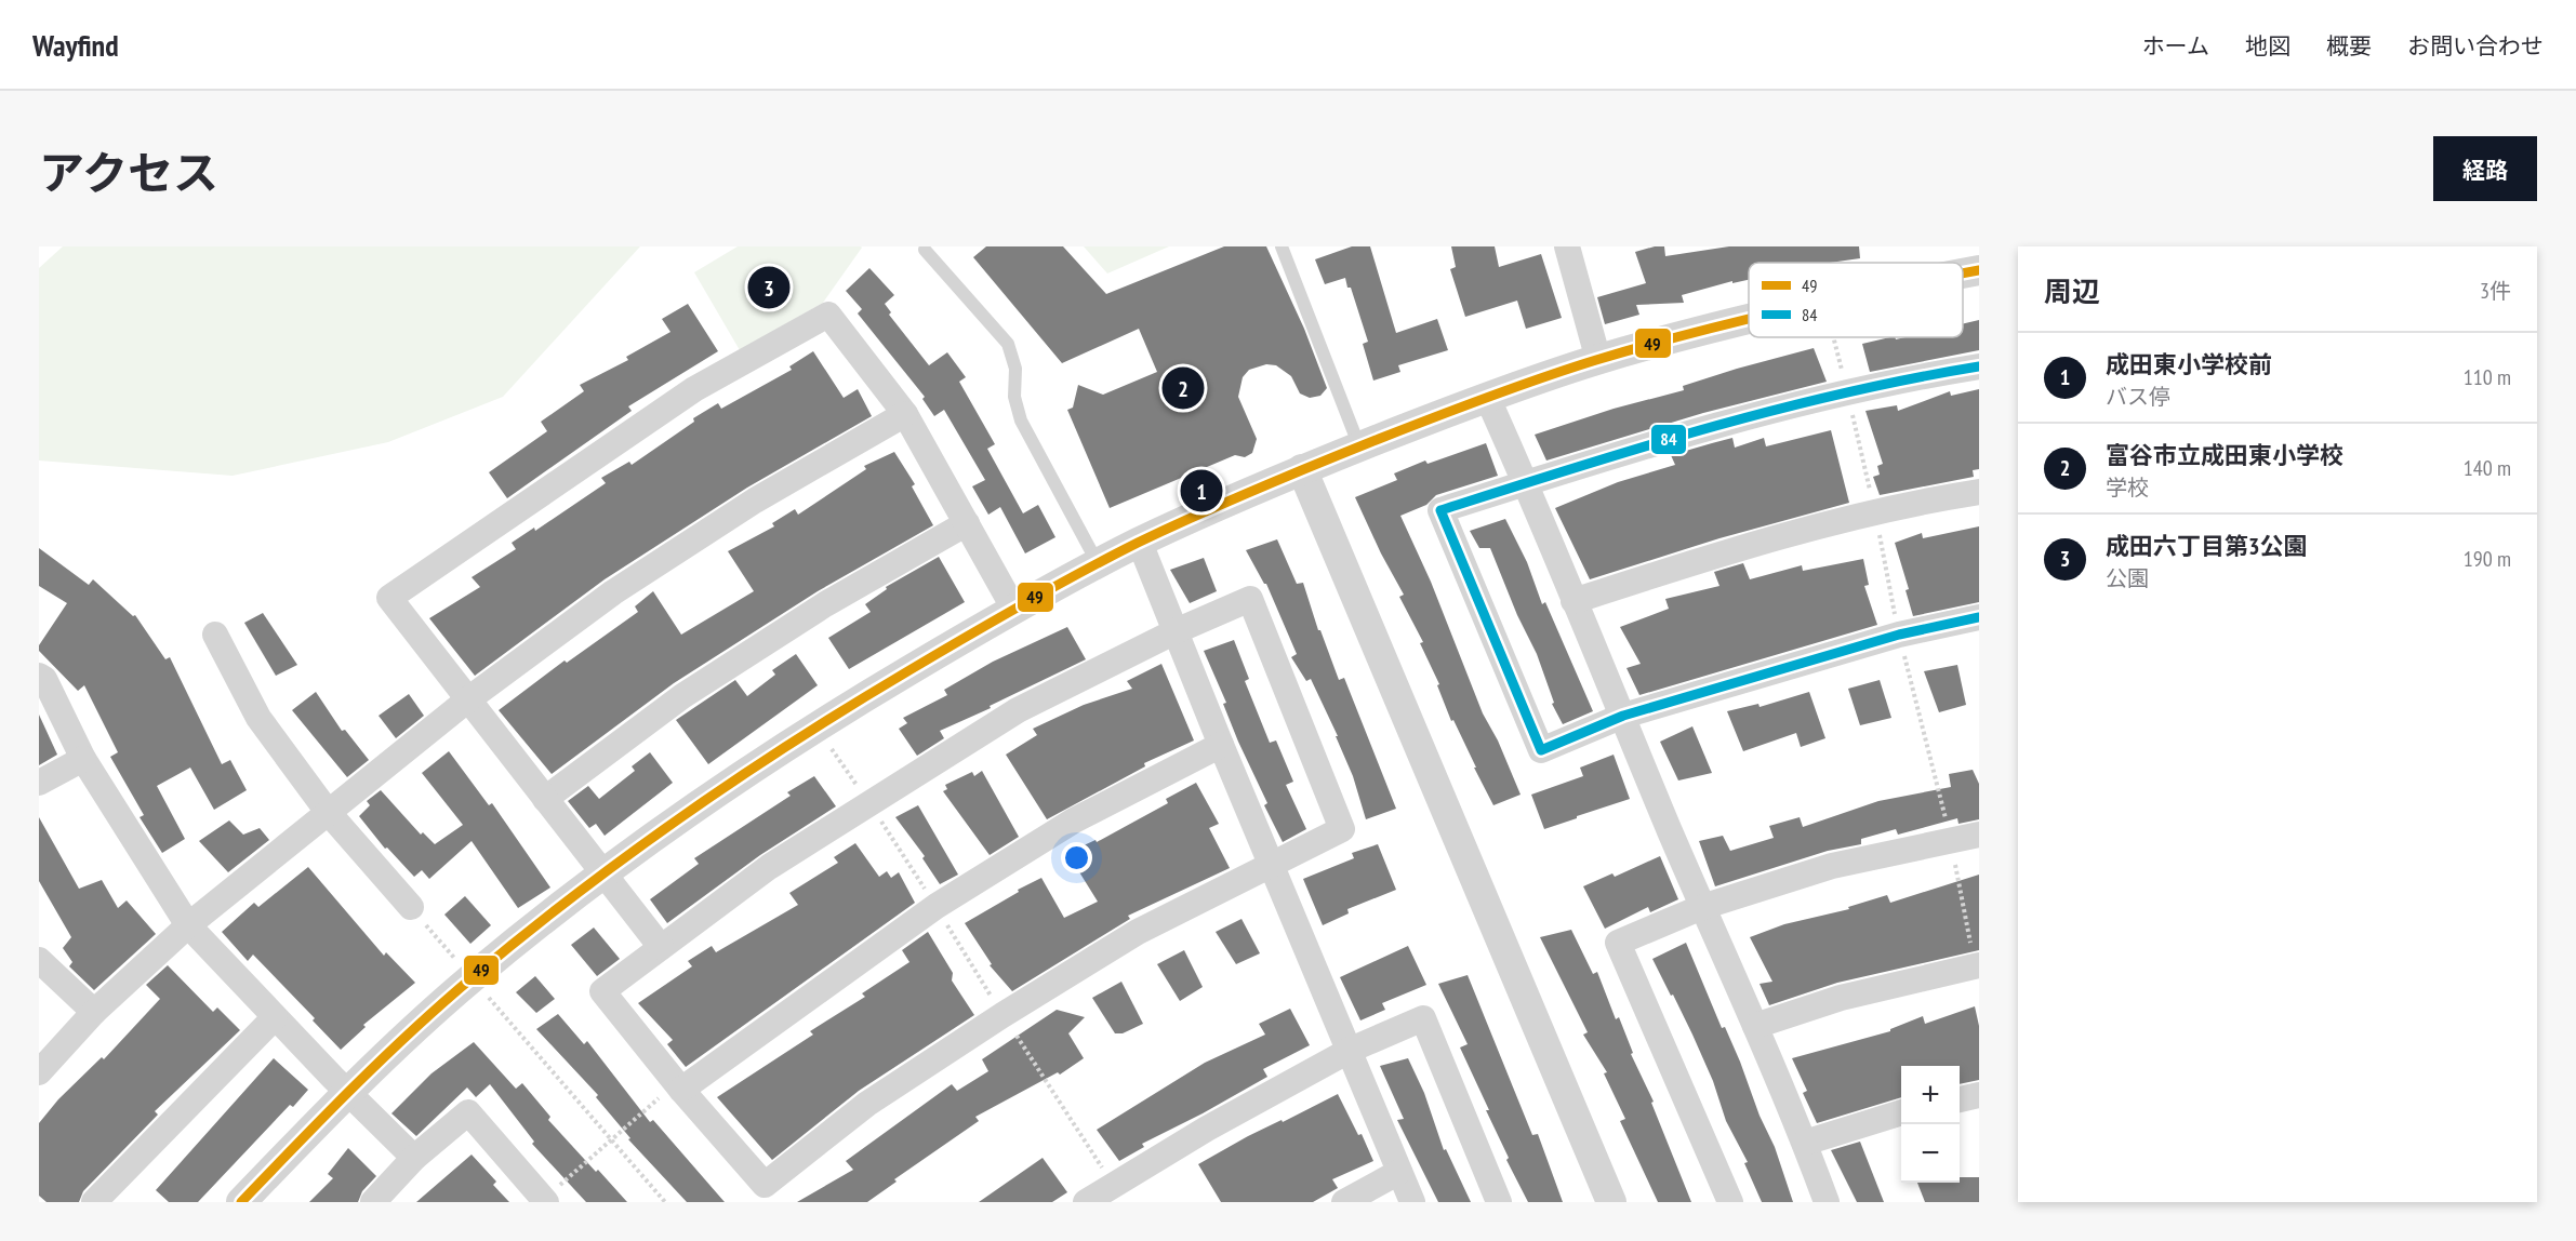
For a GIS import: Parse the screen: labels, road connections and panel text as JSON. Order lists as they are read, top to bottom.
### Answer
{
  "lines": ["transit line 49", "transit line 84"],
  "legend": ["49", "84"],
  "page": {
    "header": "Wayfind",
    "nav": [
      "ホーム",
      "地図",
      "概要",
      "お問い合わせ"
    ],
    "title": "アクセス",
    "buttons": "経路",
    "heading": ["周辺", "3件"],
    "pins": ["3", "2", "1"],
    "list": [
      {
        "mark": "1",
        "name": "成田東小学校前",
        "note": "バス停",
        "value": "110 m"
      },
      {
        "mark": "2",
        "name": "富谷市立成田東小学校",
        "note": "学校",
        "value": "140 m"
      },
      {
        "mark": "3",
        "name": "成田六丁目第3公園",
        "note": "公園",
        "value": "190 m"
      }
    ],
    "map_buttons": ["+", "−"]
  }
}
